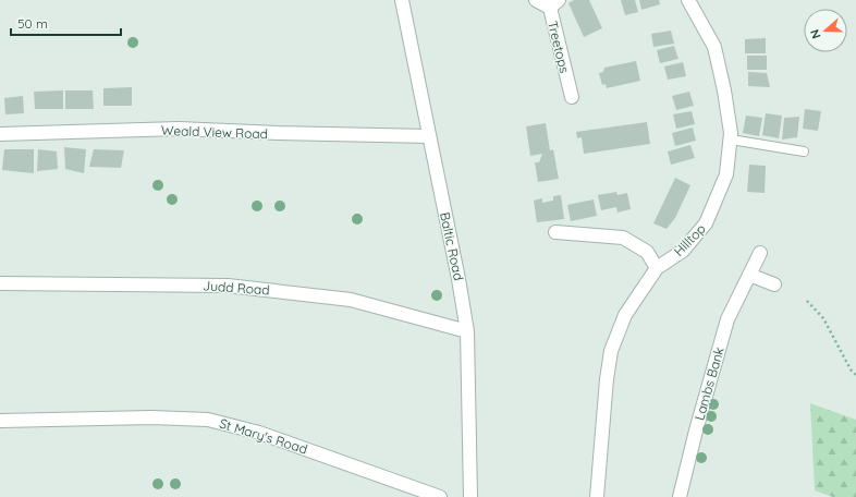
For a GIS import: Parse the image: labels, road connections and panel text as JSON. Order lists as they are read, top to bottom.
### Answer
{
  "streets": {
    "street": [
      "Treetops",
      "Weald View Road",
      "Hilltop",
      "Baltic Road",
      "Judd Road",
      "Lambs Bank",
      "St Mary's Road"
    ]
  },
  "crossings": [
    ["Weald View Road", "Baltic Road"],
    ["Baltic Road", "Judd Road"]
  ],
  "scale_bar": "50 m",
  "north": "left"
}
